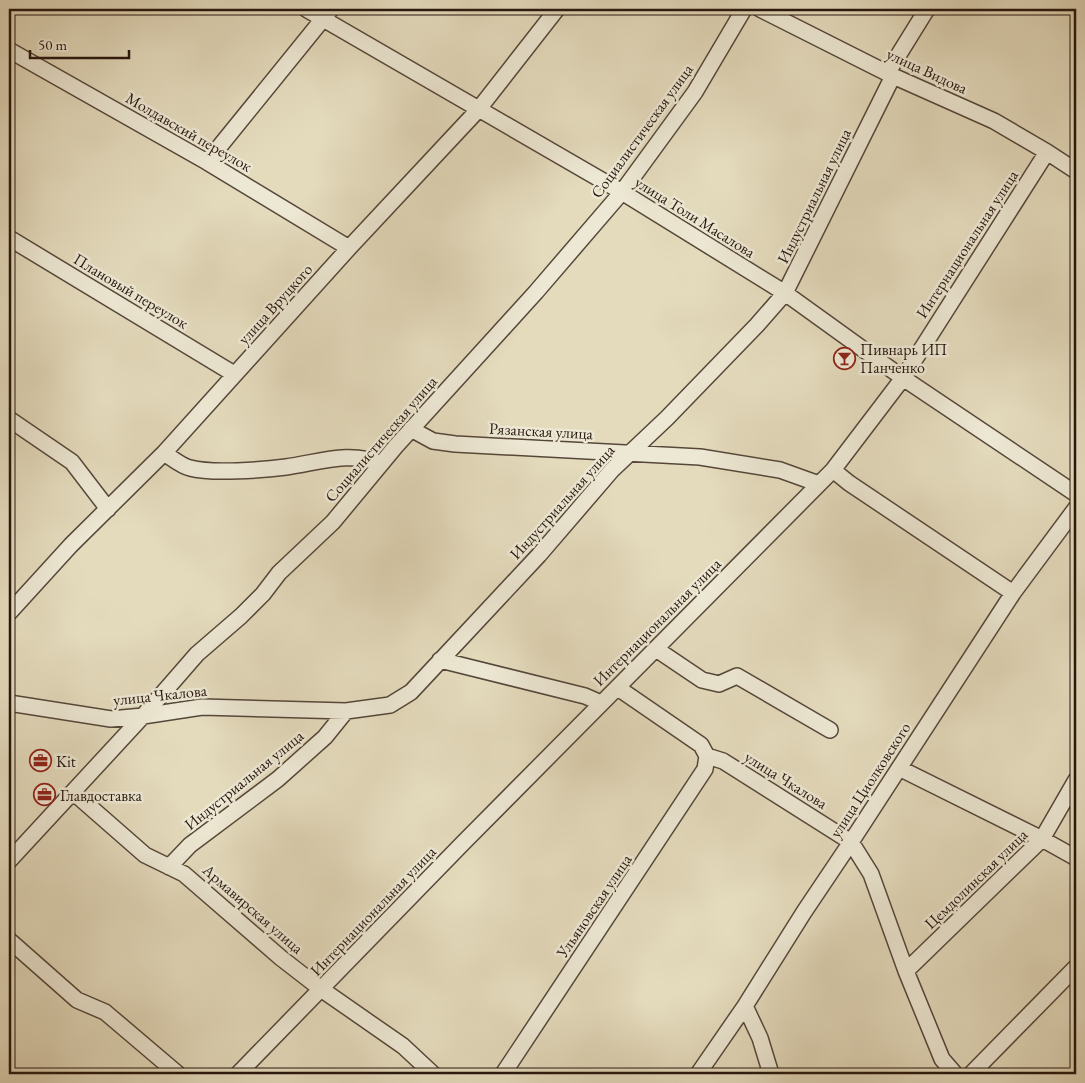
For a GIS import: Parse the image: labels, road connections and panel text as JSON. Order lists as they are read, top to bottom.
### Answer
{
  "streets": {
    "street": [
      "улица Видова",
      "Социалистическая улица",
      "Молдавский переулок",
      "Индустриальная улица",
      "улица Толи Масалова",
      "Интернациональная улица",
      "Плановый переулок",
      "улица Вруцкого",
      "Рязанская улица",
      "улица Чкалова",
      "улица Циолковского",
      "Цемдолинская улица",
      "Ульяновская улица",
      "Армавирская улица"
    ]
  },
  "crossings": [
    ["улица Видова", "Индустриальная улица"],
    ["улица Видова", "Интернациональная улица"],
    ["Социалистическая улица", "улица Толи Масалова"],
    ["Социалистическая улица", "Рязанская улица"],
    ["Социалистическая улица", "улица Чкалова"],
    ["Социалистическая улица", "Армавирская улица"],
    ["Молдавский переулок", "улица Вруцкого"],
    ["Индустриальная улица", "улица Толи Масалова"],
    ["Индустриальная улица", "Рязанская улица"],
    ["Индустриальная улица", "улица Чкалова"],
    ["Индустриальная улица", "Армавирская улица"],
    ["улица Толи Масалова", "Интернациональная улица"],
    ["улица Толи Масалова", "улица Вруцкого"],
    ["Интернациональная улица", "Рязанская улица"],
    ["Интернациональная улица", "улица Чкалова"],
    ["Интернациональная улица", "Армавирская улица"],
    ["Плановый переулок", "улица Вруцкого"],
    ["улица Чкалова", "улица Циолковского"],
    ["улица Чкалова", "Цемдолинская улица"],
    ["улица Чкалова", "Ульяновская улица"]
  ],
  "places": {
    "bar": ["Пивнарь ИП Панченко"],
    "office": ["Kit", "Главдоставка"]
  },
  "scale_bar": "50 m"
}
